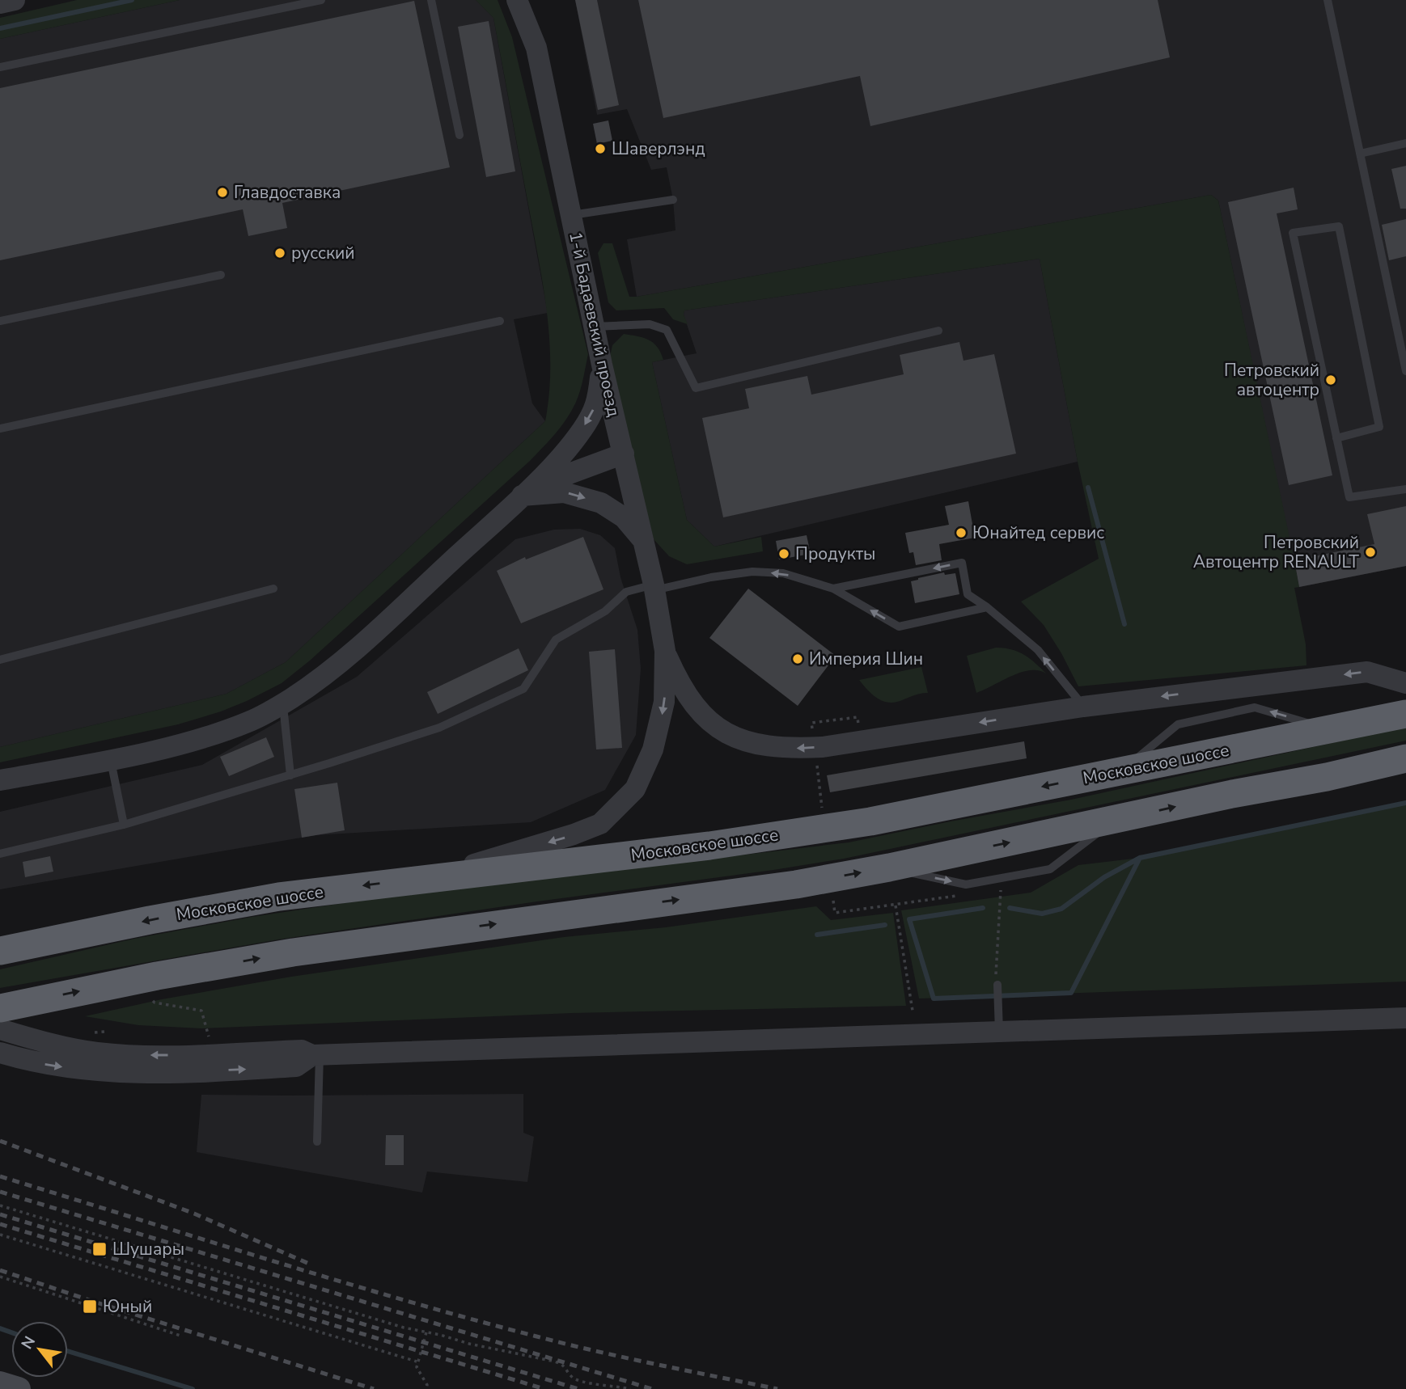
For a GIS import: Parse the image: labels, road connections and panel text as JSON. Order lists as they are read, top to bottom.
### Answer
{
  "streets": {
    "highway": ["Московское шоссе"],
    "street": ["1-й Бадаевский проезд"]
  },
  "places": {
    "other": [
      "Шаверлэнд",
      "Главдоставка",
      "русский",
      "Петровский автоцентр",
      "Юнайтед сервис",
      "Петровский Автоцентр RENAULT",
      "Продукты",
      "Империя Шин"
    ],
    "transit": ["Шушары", "Юный"]
  },
  "north": "top left"
}
